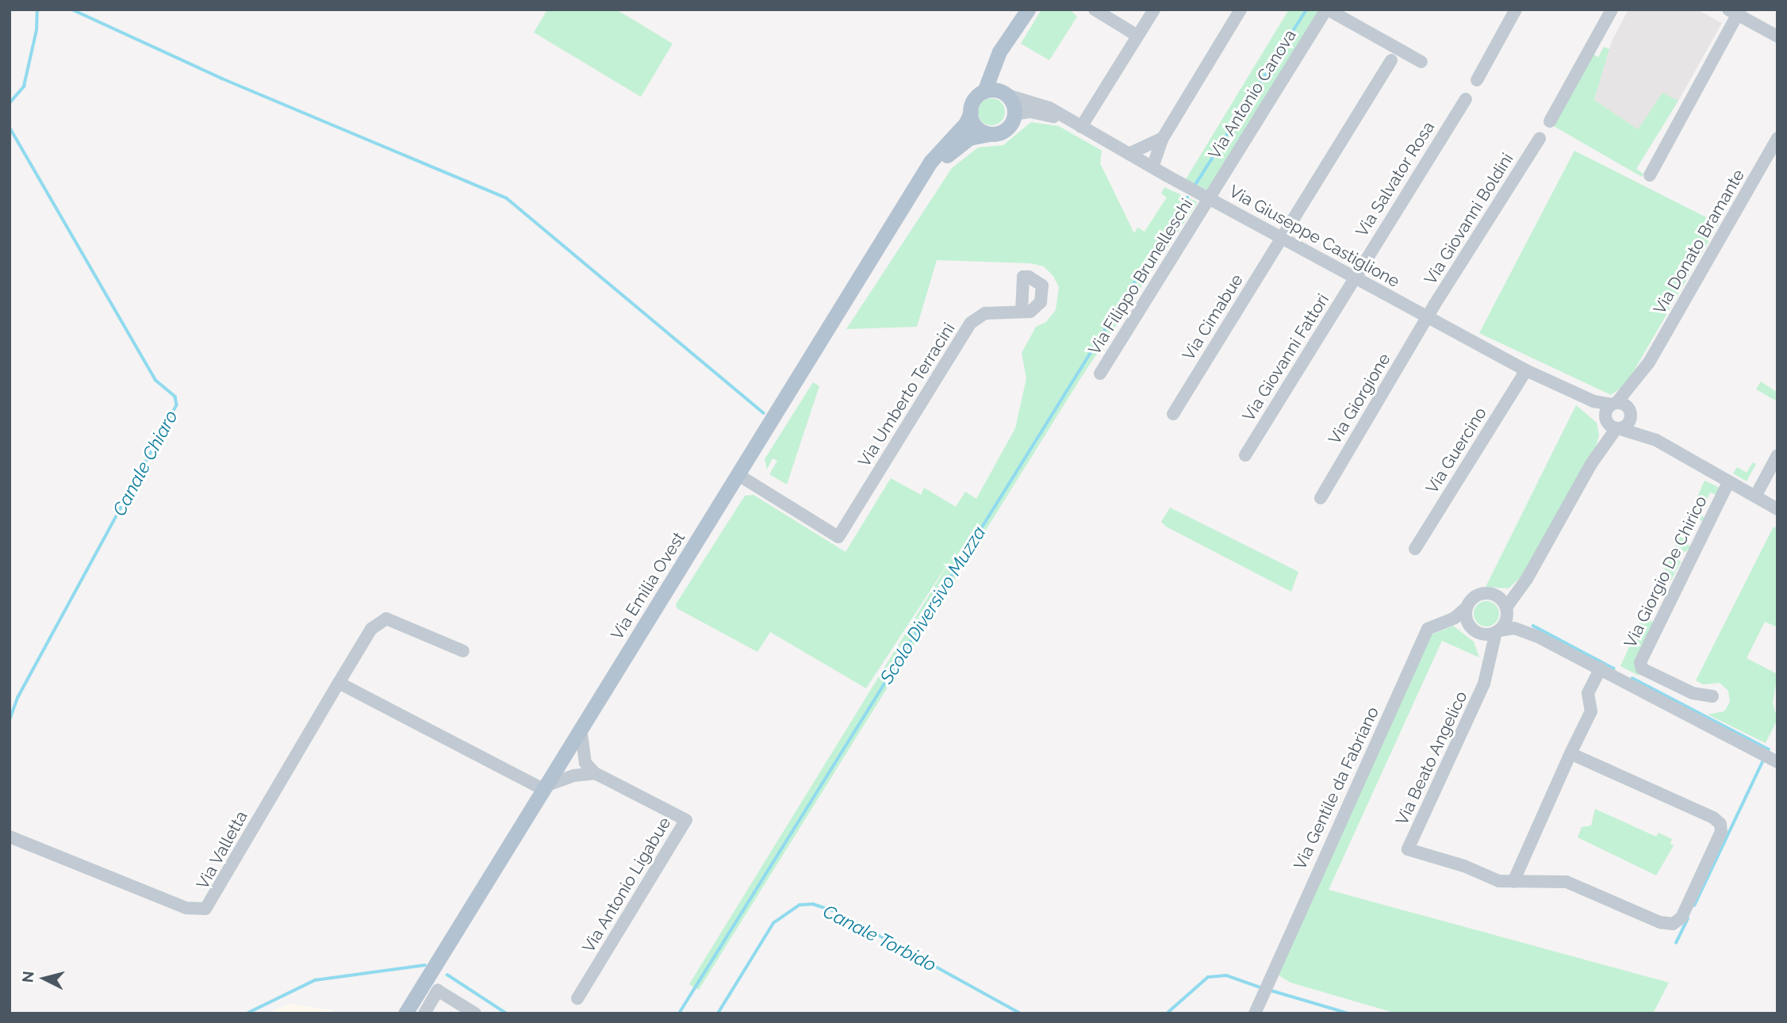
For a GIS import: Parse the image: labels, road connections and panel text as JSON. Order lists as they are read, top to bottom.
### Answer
{
  "streets": {
    "main road": ["Via Emilia Ovest"],
    "street": [
      "Via Antonio Canova",
      "Via Salvator Rosa",
      "Via Giovanni Boldini",
      "Via Giuseppe Castiglione",
      "Via Donato Bramante",
      "Via Filippo Brunelleschi",
      "Via Cimabue",
      "Via Giovanni Fattori",
      "Via Umberto Terracini",
      "Via Giorgione",
      "Via Guercino",
      "Via Giorgio De Chirico",
      "Via Beato Angelico",
      "Via Gentile da Fabriano",
      "Via Valletta",
      "Via Antonio Ligabue"
    ]
  },
  "crossings": [
    ["Via Antonio Canova", "Via Giuseppe Castiglione"],
    ["Via Antonio Canova", "Via Filippo Brunelleschi"],
    ["Via Salvator Rosa", "Via Giuseppe Castiglione"],
    ["Via Salvator Rosa", "Via Giovanni Fattori"],
    ["Via Giovanni Boldini", "Via Giuseppe Castiglione"],
    ["Via Giovanni Boldini", "Via Giorgione"],
    ["Via Giuseppe Castiglione", "Via Donato Bramante"],
    ["Via Giuseppe Castiglione", "Via Filippo Brunelleschi"],
    ["Via Giuseppe Castiglione", "Via Cimabue"],
    ["Via Giuseppe Castiglione", "Via Giovanni Fattori"],
    ["Via Giuseppe Castiglione", "Via Giorgione"],
    ["Via Giuseppe Castiglione", "Via Guercino"],
    ["Via Giuseppe Castiglione", "Via Giorgio De Chirico"],
    ["Via Giuseppe Castiglione", "Via Emilia Ovest"],
    ["Via Umberto Terracini", "Via Emilia Ovest"],
    ["Via Emilia Ovest", "Via Antonio Ligabue"],
    ["Via Beato Angelico", "Via Gentile da Fabriano"]
  ],
  "water": ["Canale Chiaro", "Scolo Diversivo Muzza", "Canale Torbido"],
  "north": "left"
}
